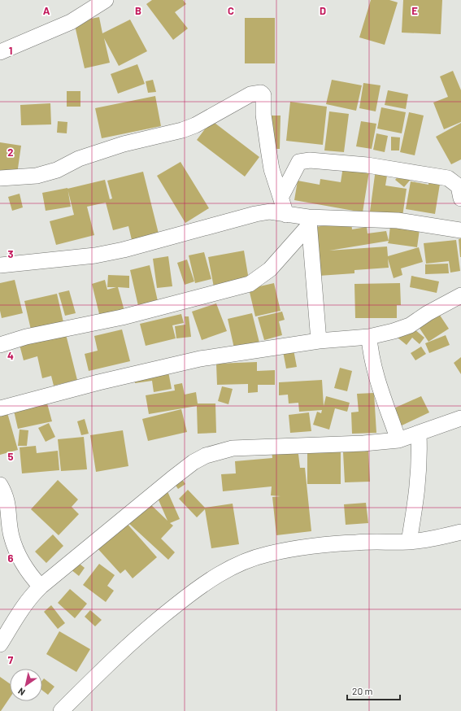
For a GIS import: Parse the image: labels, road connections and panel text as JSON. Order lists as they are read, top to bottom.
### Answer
{
  "scale_bar": "20 m",
  "north": "bottom left",
  "grid": {
    "columns": [
      "A",
      "B",
      "C",
      "D",
      "E"
    ],
    "rows": [
      "1",
      "2",
      "3",
      "4",
      "5",
      "6",
      "7"
    ]
  }
}
